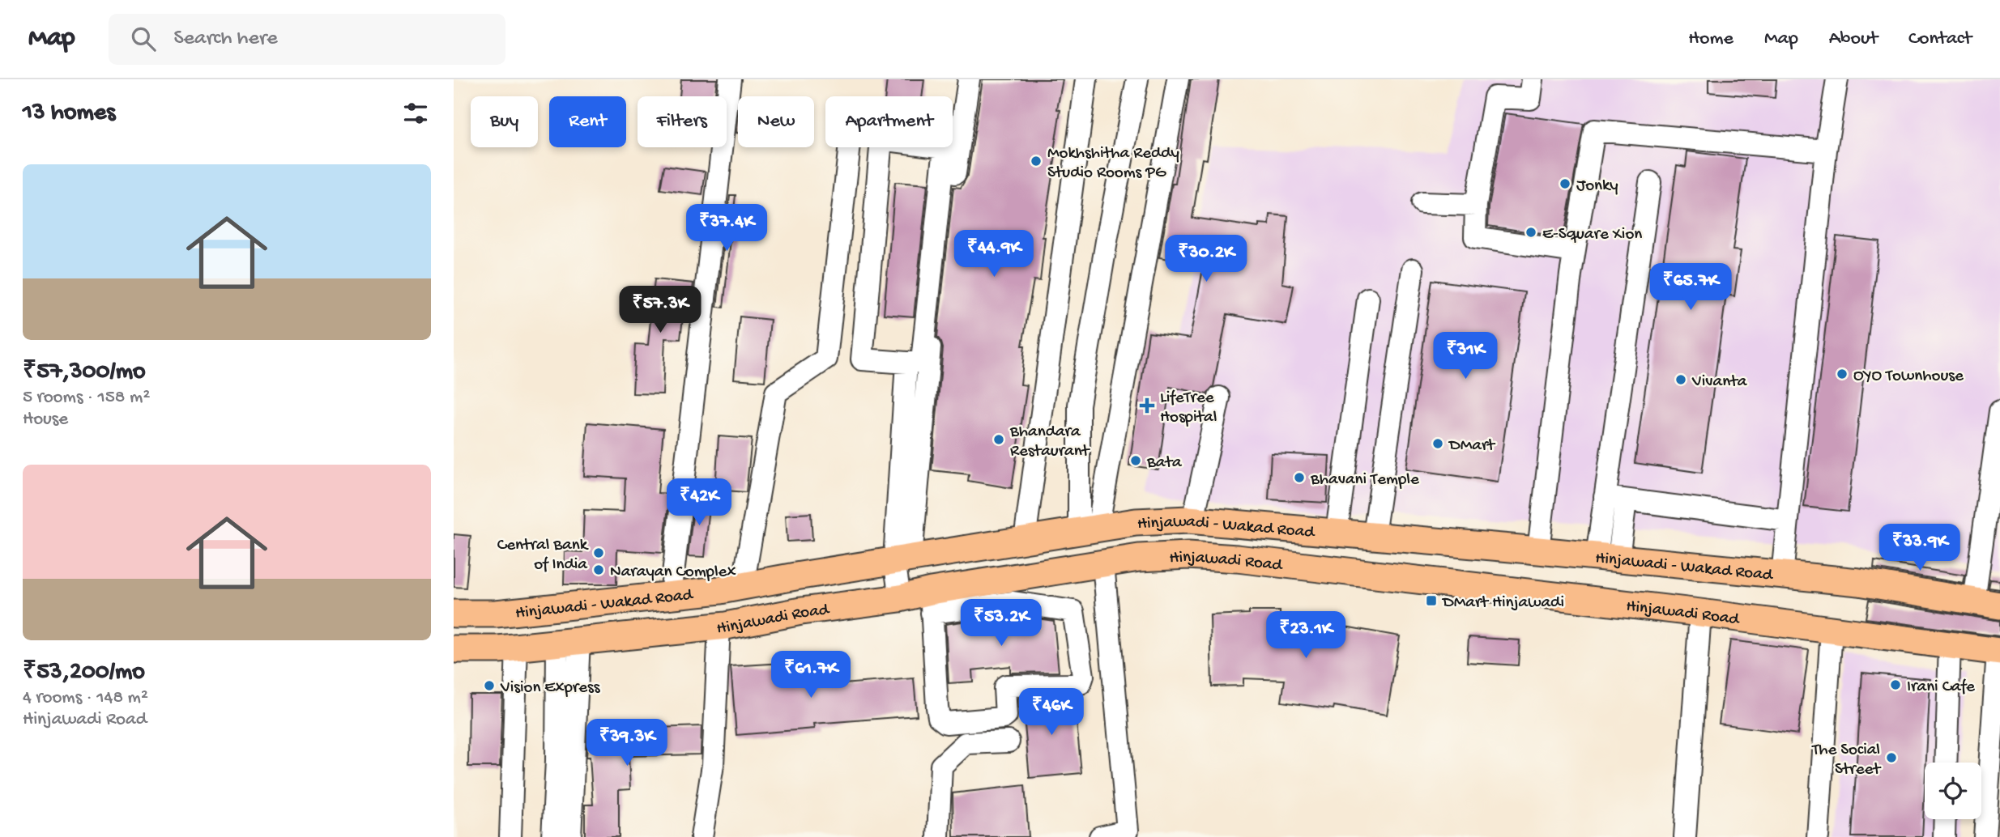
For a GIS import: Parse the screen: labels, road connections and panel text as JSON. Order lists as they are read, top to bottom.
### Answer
{
  "streets": {
    "main road": ["Hinjawadi - Wakad Road", "Hinjawadi Road"]
  },
  "places": {
    "other": [
      "Mokhshitha Reddy Studio Rooms PG",
      "Jonky",
      "E-Square Xion",
      "OYO Townhouse",
      "Vivanta",
      "Bhandara Restaurant",
      "DMart",
      "Bata",
      "Bhavani Temple",
      "Central Bank of India",
      "Narayan Complex",
      "Irani Cafe",
      "Vision Express",
      "The Social Street"
    ],
    "health": ["LifeTree Hospital"],
    "transit": ["DMart Hinjawadi"]
  },
  "page": {
    "header": "Map",
    "search": "Search here",
    "nav": [
      "Home",
      "Map",
      "About",
      "Contact"
    ],
    "heading": "13 homes",
    "chip": [
      "Buy",
      "Rent",
      "Filters",
      "New",
      "Apartment"
    ],
    "list": [
      {
        "name": "₹57,300/mo",
        "note": "5 rooms · 158 m² · House"
      },
      {
        "name": "₹53,200/mo",
        "note": "4 rooms · 148 m² · Hinjawadi Road"
      }
    ],
    "price": [
      "₹37.4K",
      "₹44.9K",
      "₹30.2K",
      "₹65.7K",
      "₹57.3K",
      "₹31K",
      "₹42K",
      "₹33.9K",
      "₹53.2K",
      "₹23.1K",
      "₹61.7K",
      "₹46K",
      "₹39.3K"
    ]
  }
}
